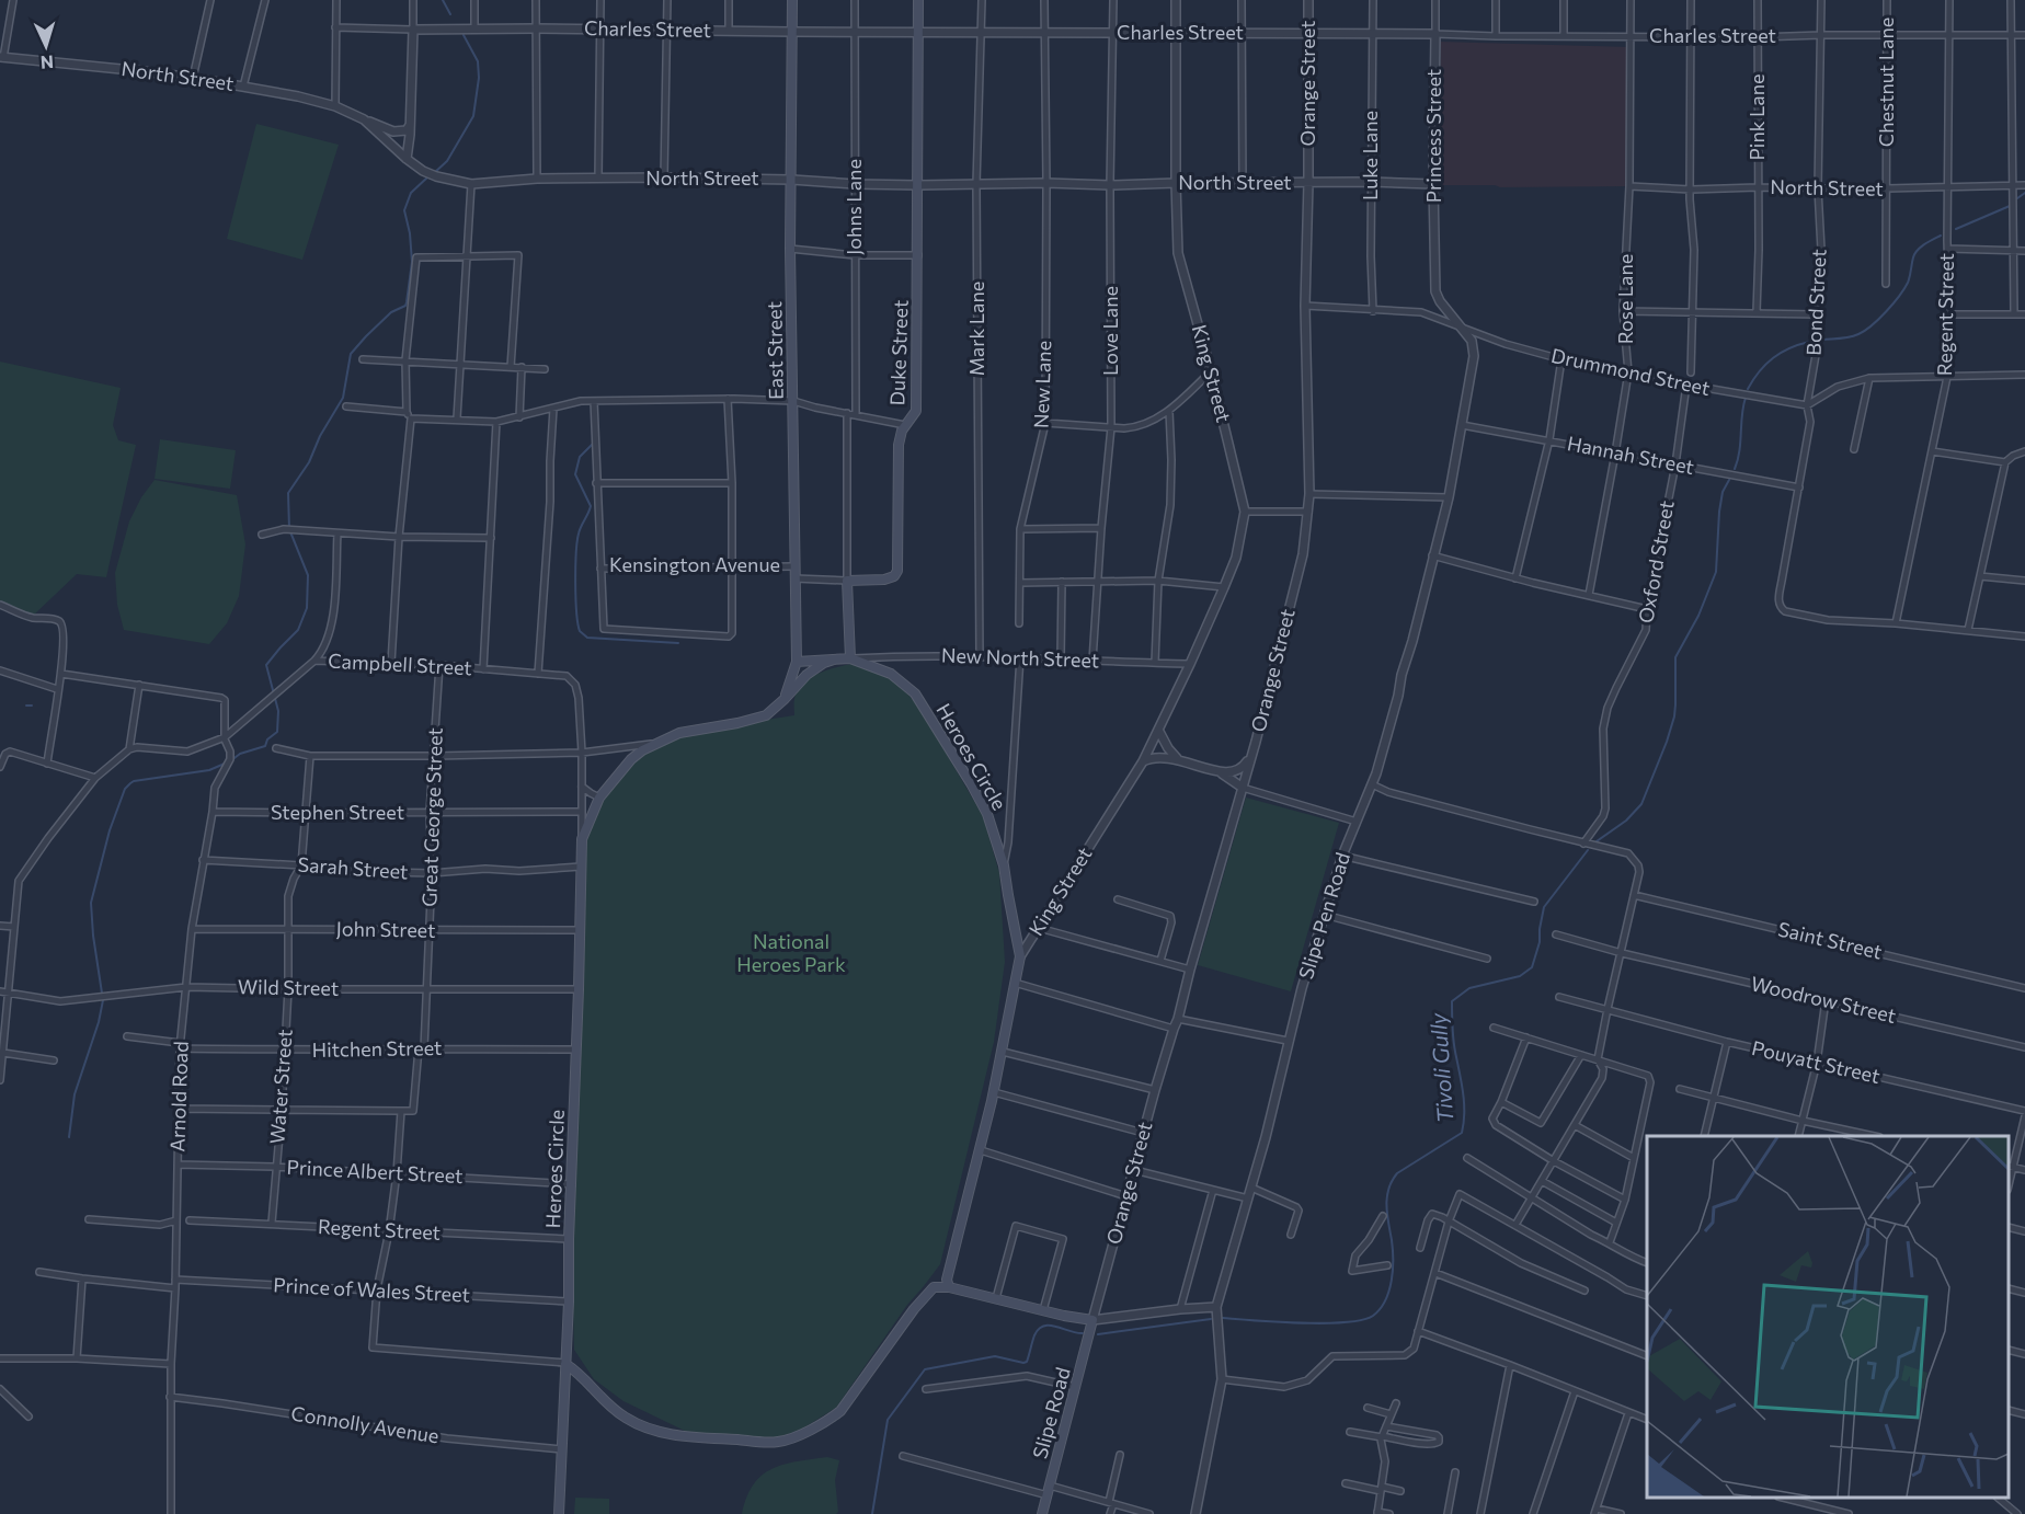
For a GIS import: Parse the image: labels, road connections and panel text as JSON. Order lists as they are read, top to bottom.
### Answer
{
  "streets": {
    "main road": [
      "East Street",
      "Duke Street",
      "Heroes Circle",
      "Slipe Road"
    ],
    "street": [
      "Charles Street",
      "North Street",
      "Chestnut Lane",
      "Orange Street",
      "Pink Lane",
      "Princess Street",
      "Luke Lane",
      "Johns Lane",
      "Rose Lane",
      "Bond Street",
      "Regent Street",
      "Mark Lane",
      "Love Lane",
      "Drummond Street",
      "King Street",
      "New Lane",
      "Hannah Street",
      "Oxford Street",
      "Kensington Avenue",
      "New North Street",
      "Campbell Street",
      "Stephen Street",
      "Great George Street",
      "Sarah Street",
      "Slipe Pen Road",
      "John Street",
      "Saint Street",
      "Wild Street",
      "Woodrow Street",
      "Hitchen Street",
      "Pouyatt Street",
      "Water Street",
      "Arnold Road",
      "Prince Albert Street",
      "Prince of Wales Street",
      "Connolly Avenue"
    ]
  },
  "crossings": [
    ["Charles Street", "Chestnut Lane"],
    ["Charles Street", "Orange Street"],
    ["Charles Street", "Pink Lane"],
    ["Charles Street", "Princess Street"],
    ["Charles Street", "Luke Lane"],
    ["Charles Street", "Johns Lane"],
    ["Charles Street", "Rose Lane"],
    ["Charles Street", "Bond Street"],
    ["Charles Street", "Regent Street"],
    ["Charles Street", "Mark Lane"],
    ["Charles Street", "Love Lane"],
    ["Charles Street", "East Street"],
    ["Charles Street", "Duke Street"],
    ["Charles Street", "King Street"],
    ["Charles Street", "New Lane"],
    ["North Street", "Chestnut Lane"],
    ["North Street", "Orange Street"],
    ["North Street", "Pink Lane"],
    ["North Street", "Princess Street"],
    ["North Street", "Luke Lane"],
    ["North Street", "Johns Lane"],
    ["North Street", "Rose Lane"],
    ["North Street", "Bond Street"],
    ["North Street", "Regent Street"],
    ["North Street", "Mark Lane"],
    ["North Street", "Love Lane"],
    ["North Street", "East Street"],
    ["North Street", "Duke Street"],
    ["North Street", "King Street"],
    ["North Street", "New Lane"],
    ["Orange Street", "Drummond Street"],
    ["Orange Street", "Slipe Road"],
    ["Princess Street", "Drummond Street"],
    ["Princess Street", "Slipe Pen Road"],
    ["Luke Lane", "Drummond Street"],
    ["Rose Lane", "Drummond Street"],
    ["Rose Lane", "Hannah Street"],
    ["Bond Street", "Regent Street"],
    ["Bond Street", "Drummond Street"],
    ["Bond Street", "Hannah Street"],
    ["Regent Street", "Heroes Circle"],
    ["Regent Street", "Water Street"],
    ["Mark Lane", "New North Street"],
    ["Love Lane", "New North Street"],
    ["East Street", "Kensington Avenue"],
    ["East Street", "Heroes Circle"],
    ["Drummond Street", "Oxford Street"],
    ["Drummond Street", "Slipe Pen Road"],
    ["King Street", "New North Street"],
    ["King Street", "Heroes Circle"],
    ["Hannah Street", "Oxford Street"],
    ["Hannah Street", "Slipe Pen Road"],
    ["New North Street", "Heroes Circle"],
    ["Campbell Street", "Heroes Circle"],
    ["Campbell Street", "Stephen Street"],
    ["Campbell Street", "Great George Street"],
    ["Campbell Street", "Arnold Road"],
    ["Heroes Circle", "Sarah Street"],
    ["Heroes Circle", "John Street"],
    ["Heroes Circle", "Wild Street"],
    ["Heroes Circle", "Hitchen Street"],
    ["Heroes Circle", "Prince Albert Street"],
    ["Heroes Circle", "Prince of Wales Street"],
    ["Heroes Circle", "Connolly Avenue"],
    ["Stephen Street", "Great George Street"],
    ["Stephen Street", "Water Street"],
    ["Stephen Street", "Arnold Road"],
    ["Great George Street", "Sarah Street"],
    ["Great George Street", "John Street"],
    ["Great George Street", "Wild Street"],
    ["Great George Street", "Hitchen Street"],
    ["Sarah Street", "Water Street"],
    ["Sarah Street", "Arnold Road"],
    ["John Street", "Water Street"],
    ["John Street", "Arnold Road"],
    ["Wild Street", "Water Street"],
    ["Wild Street", "Arnold Road"],
    ["Hitchen Street", "Water Street"],
    ["Hitchen Street", "Arnold Road"],
    ["Water Street", "Prince Albert Street"],
    ["Arnold Road", "Prince Albert Street"],
    ["Arnold Road", "Prince of Wales Street"],
    ["Arnold Road", "Connolly Avenue"]
  ],
  "water": ["Tivoli Gully"],
  "parks": ["National Heroes Park"],
  "north": "bottom"
}
